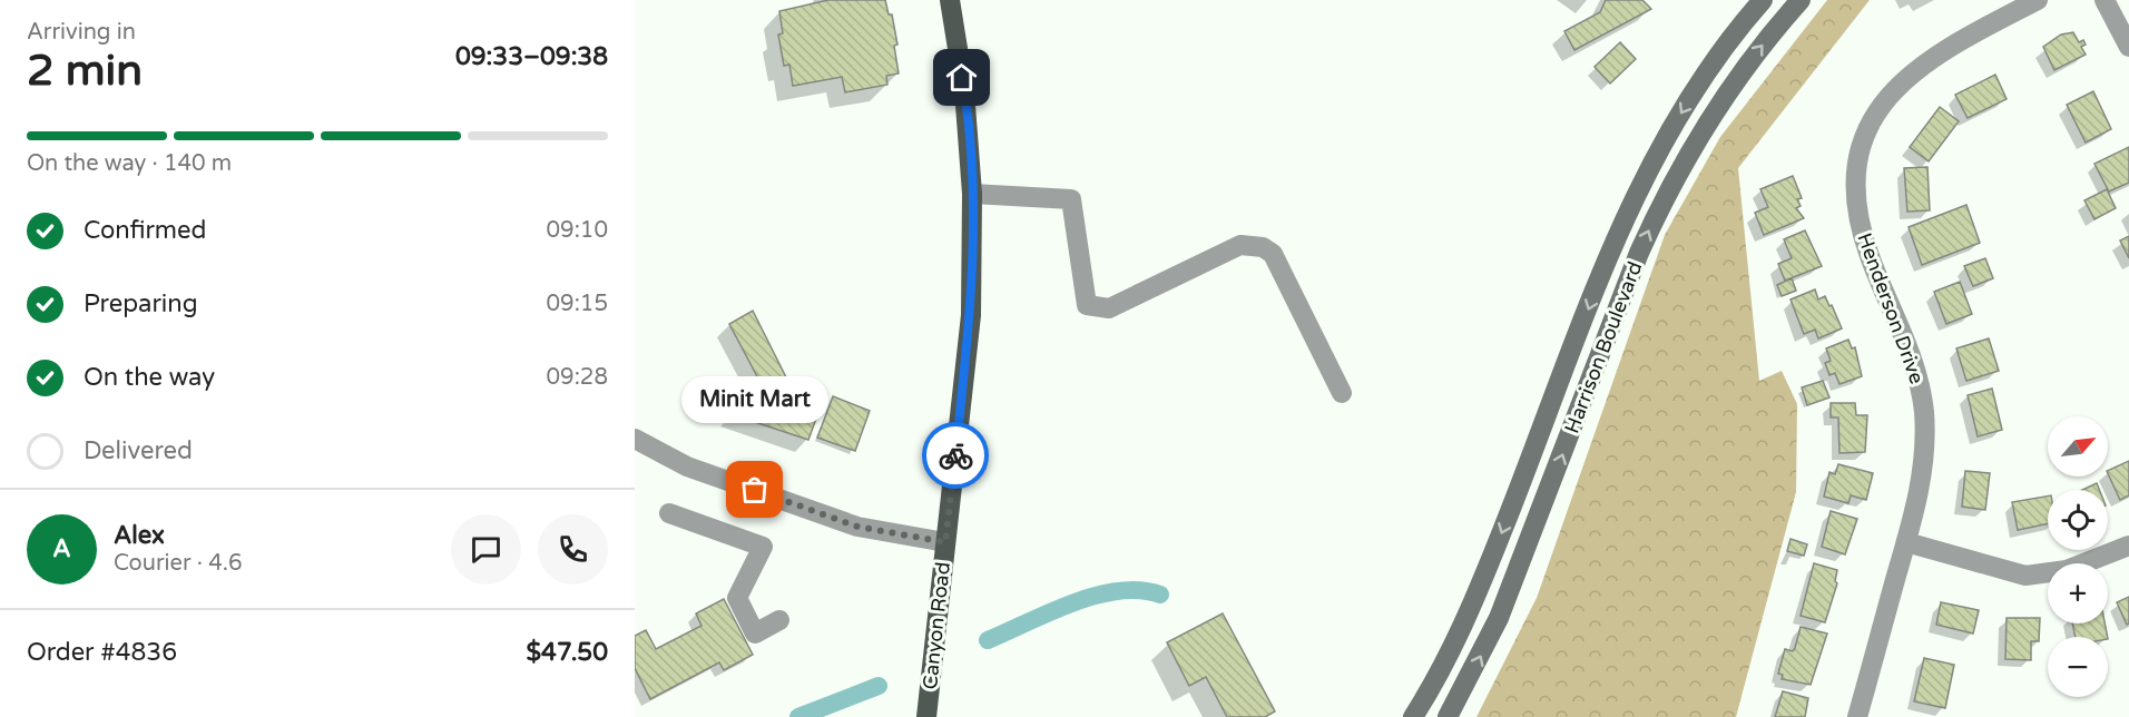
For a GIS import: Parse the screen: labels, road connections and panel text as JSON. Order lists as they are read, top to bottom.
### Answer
{
  "streets": {
    "main road": ["Harrison Boulevard", "Canyon Road"],
    "street": ["Henderson Drive"]
  },
  "places": ["Minit Mart"],
  "north": "top right",
  "page": {
    "heading": ["2 min", "Arriving in", "09:33–09:38"],
    "panel": [
      "Alex",
      "Courier · 4.6",
      "Order #4836",
      "$47.50"
    ],
    "bar": "On the way · 140 m",
    "list": [
      ["Confirmed", "09:10"],
      ["Preparing", "09:15"],
      ["On the way", "09:28"],
      "Delivered"
    ],
    "bubble": "Minit Mart",
    "map_buttons": ["+", "−"],
    "round": "A"
  }
}
